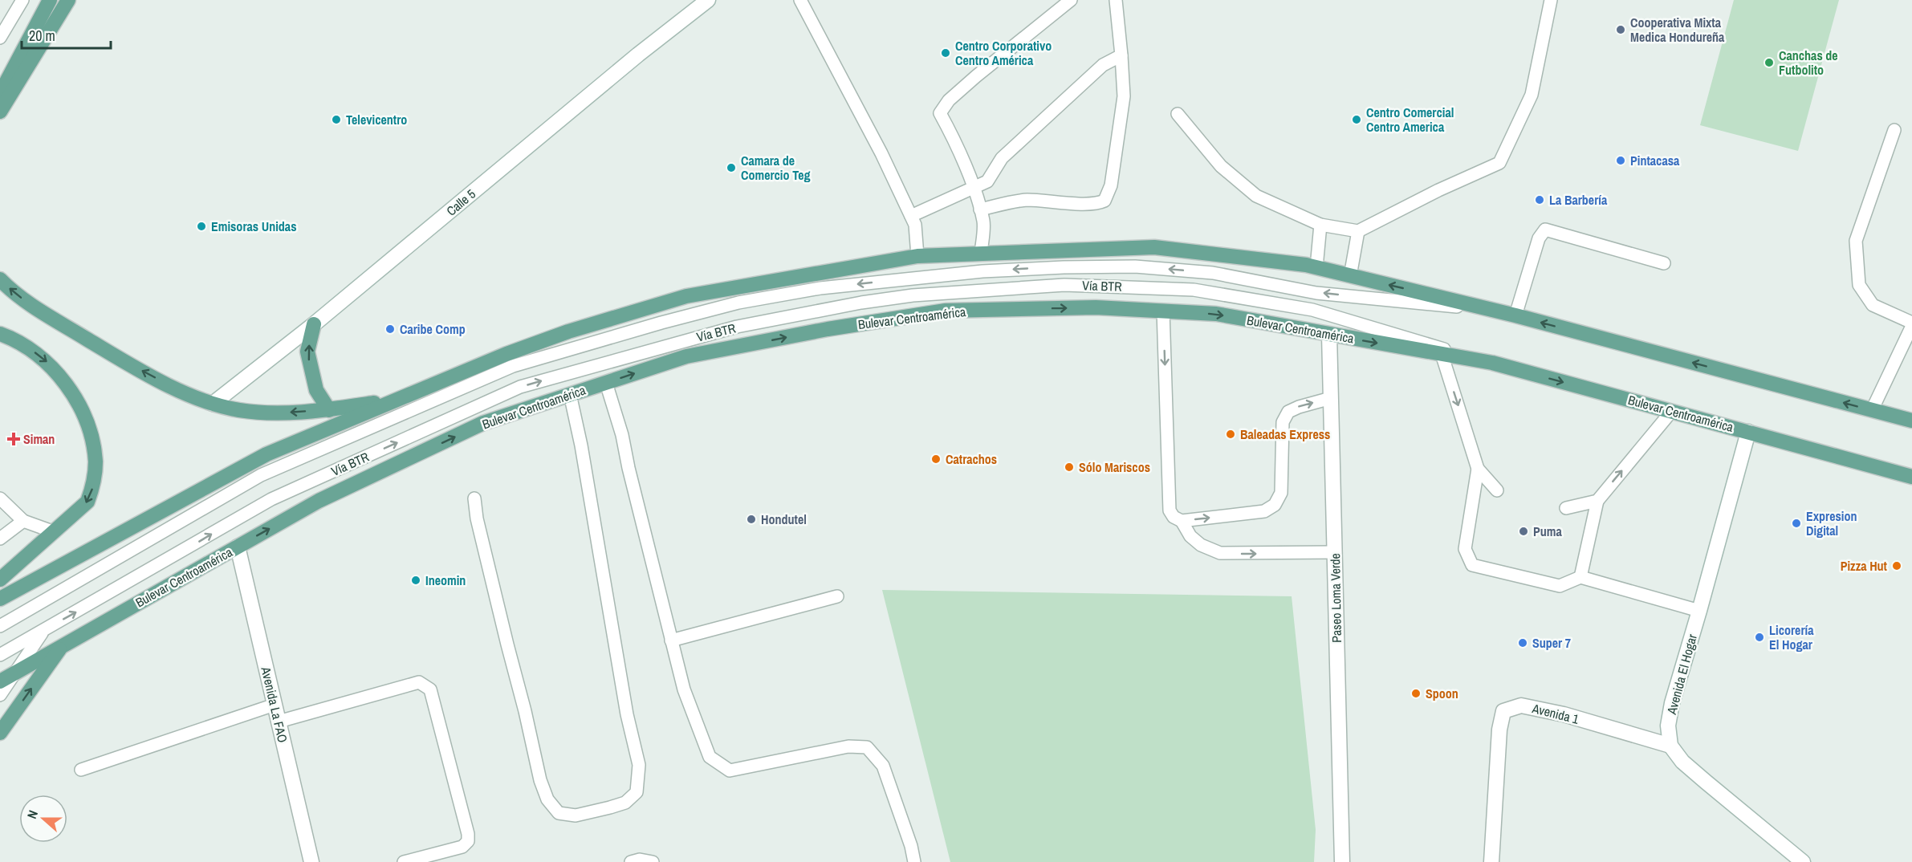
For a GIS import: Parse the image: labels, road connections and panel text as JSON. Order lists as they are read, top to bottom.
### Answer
{
  "streets": {
    "main road": ["Bulevar Centroamérica"],
    "street": [
      "Calle 5",
      "Paseo Loma Verde",
      "Avenida El Hogar",
      "Avenida La FAO",
      "Avenida 1"
    ],
    "lane": ["Vía BTR"]
  },
  "crossings": [
    ["Vía BTR", "Bulevar Centroamérica"],
    ["Bulevar Centroamérica", "Paseo Loma Verde"],
    ["Bulevar Centroamérica", "Avenida El Hogar"],
    ["Bulevar Centroamérica", "Avenida La FAO"],
    ["Avenida El Hogar", "Avenida 1"]
  ],
  "places": {
    "other": [
      "Cooperativa Mixta Medica Hondureña",
      "Centro Corporativo Centro América",
      "Canchas de Futbolito",
      "Televicentro",
      "Centro Comercial Centro America",
      "Pintacasa",
      "Camara de Comercio Teg",
      "La Barbería",
      "Emisoras Unidas",
      "Caribe Comp",
      "Baleadas Express",
      "Catrachos",
      "Sólo Mariscos",
      "Hondutel",
      "Expresion Digital",
      "Puma",
      "Pizza Hut",
      "Ineomin",
      "Licorería El Hogar",
      "Super 7",
      "Spoon"
    ],
    "health": ["Siman"]
  },
  "scale_bar": "20 m",
  "north": "left"
}
